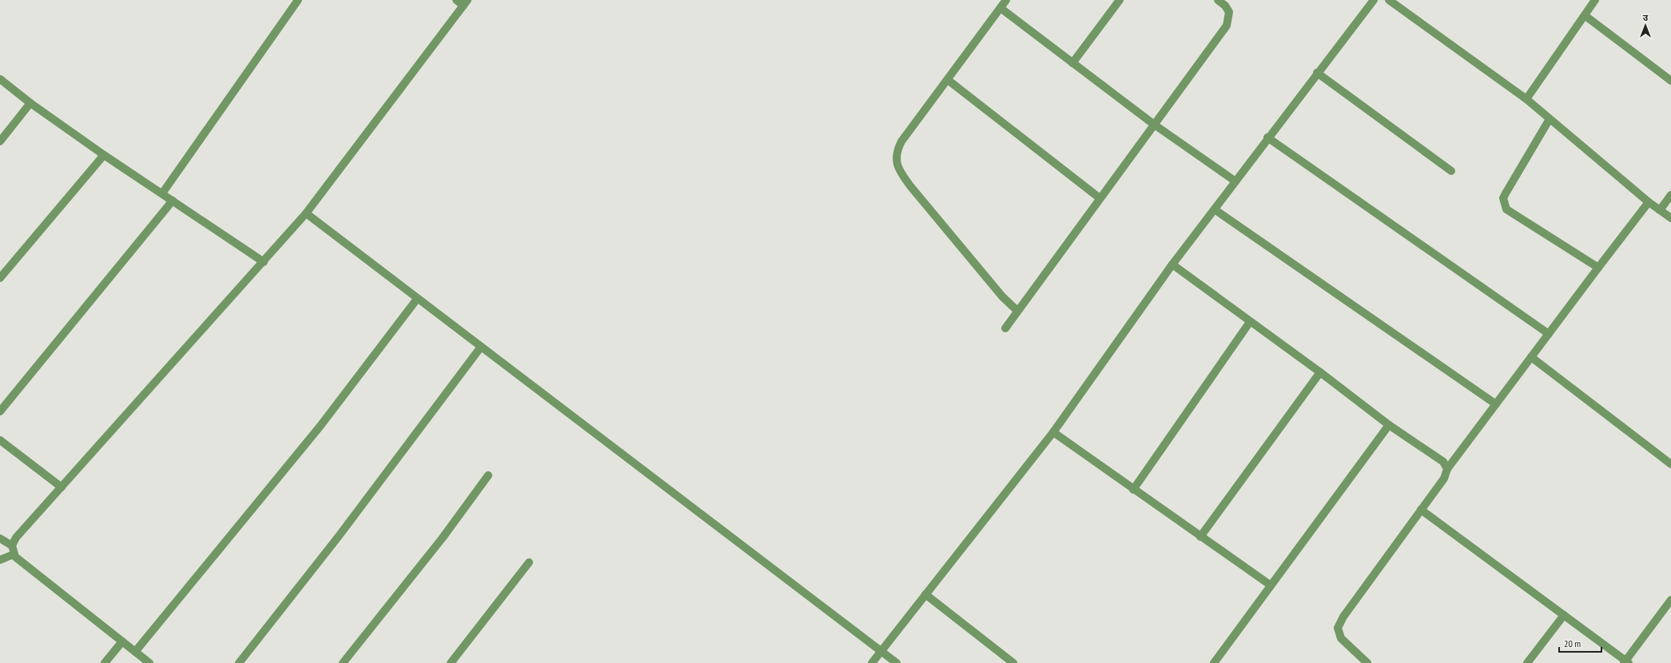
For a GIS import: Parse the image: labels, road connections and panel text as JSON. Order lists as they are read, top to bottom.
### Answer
{
  "scale_bar": "20 m",
  "north": "top"
}
